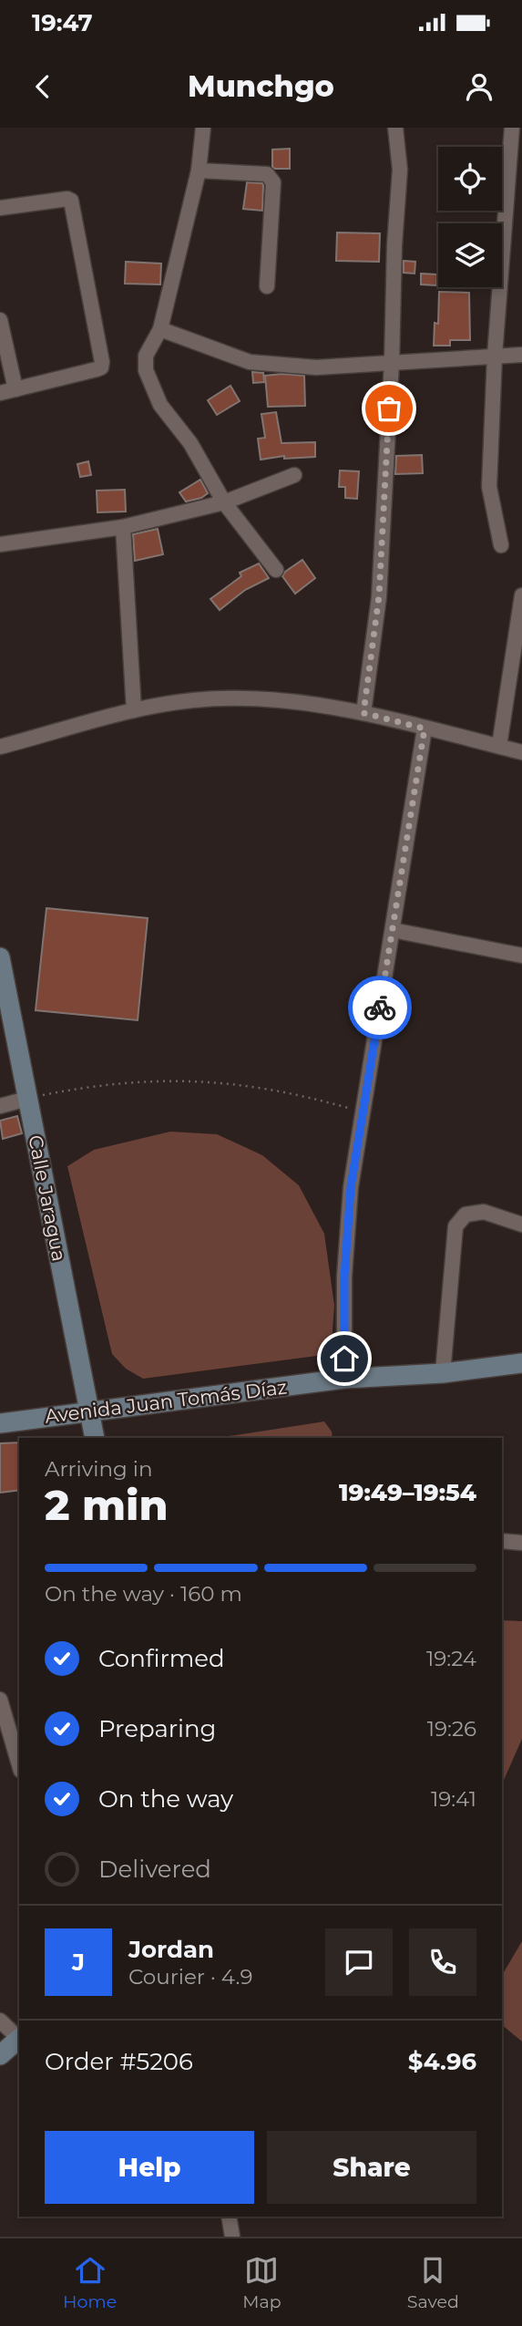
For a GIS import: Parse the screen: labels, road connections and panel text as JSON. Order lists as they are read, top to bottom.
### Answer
{
  "streets": {
    "street": ["Calle Jaragua", "Avenida Juan Tomás Díaz"]
  },
  "crossings": [
    ["Calle Jaragua", "Avenida Juan Tomás Díaz"]
  ],
  "page": {
    "status": "19:47",
    "header": "Munchgo",
    "heading": ["2 min", "Arriving in", "19:49–19:54"],
    "panel": [
      "Jordan",
      "Courier · 4.9",
      "Order #5206",
      "$4.96"
    ],
    "bar": "On the way · 160 m",
    "list": [
      ["Confirmed", "19:24"],
      ["Preparing", "19:26"],
      ["On the way", "19:41"],
      "Delivered"
    ],
    "round": "J",
    "buttons": ["Help", "Share"],
    "tabs": ["Home", "Map", "Saved"]
  }
}
